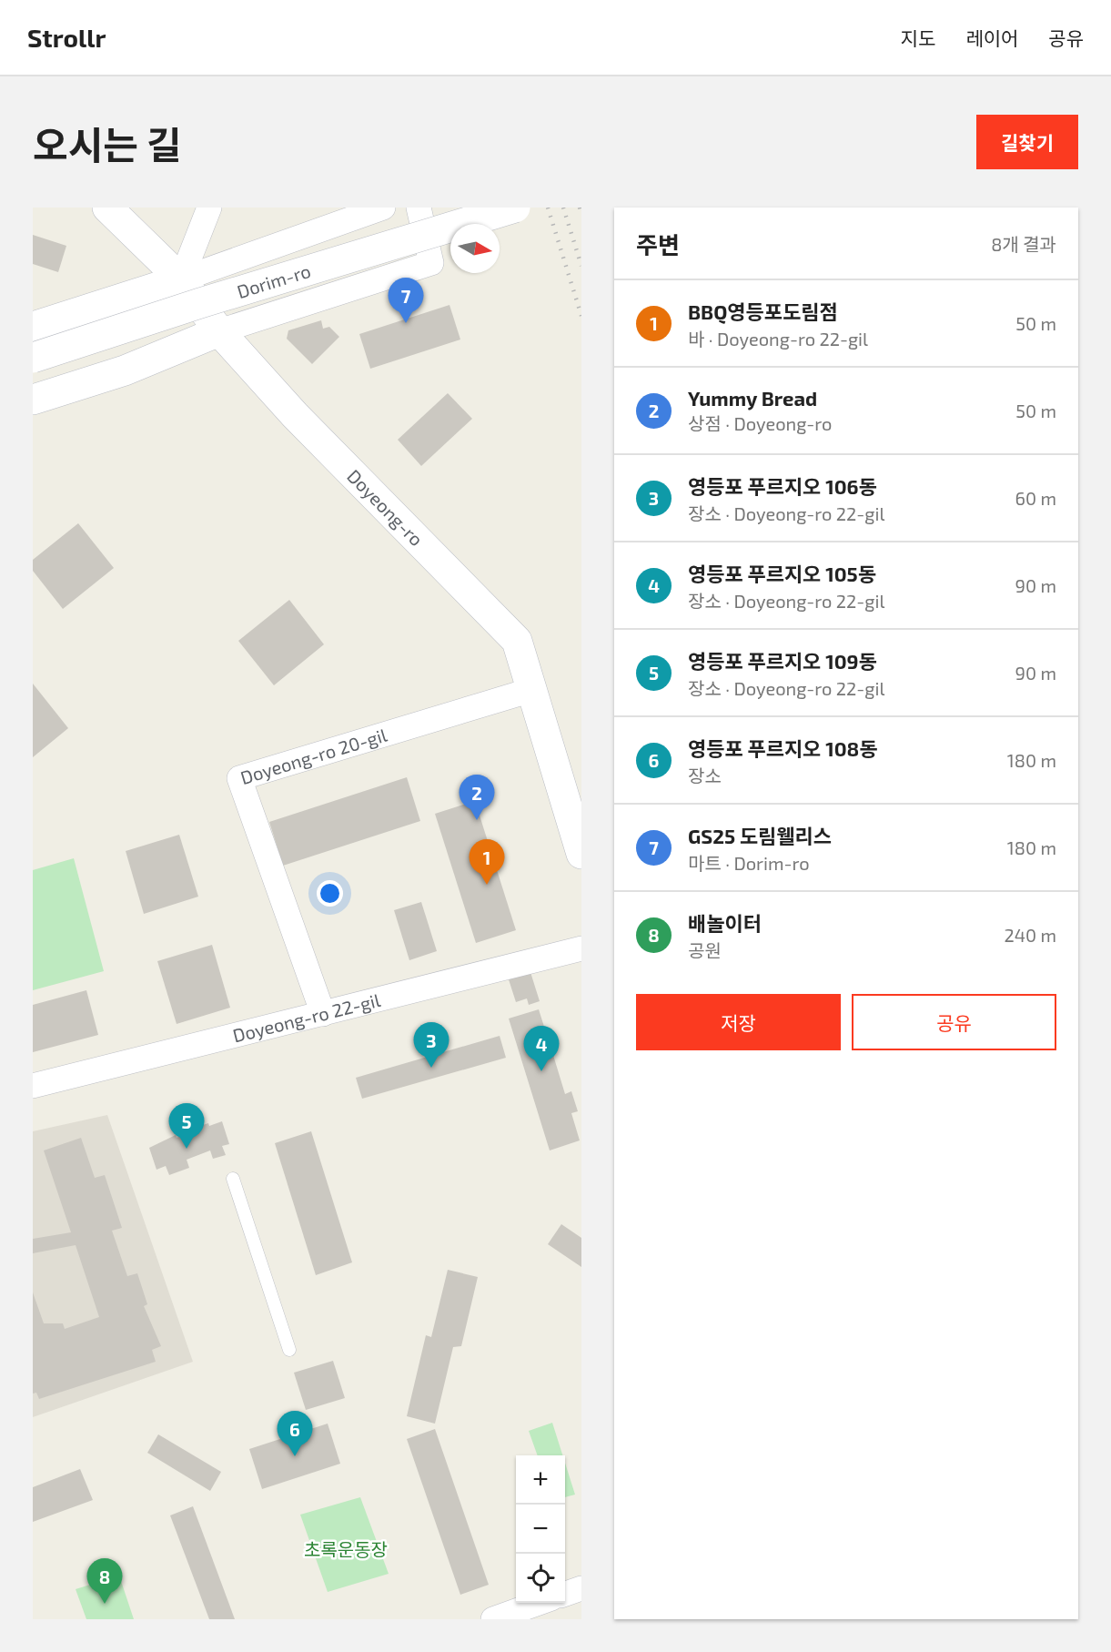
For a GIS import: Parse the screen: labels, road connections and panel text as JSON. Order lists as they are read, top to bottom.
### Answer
{
  "streets": {
    "main road": ["Dorim-ro", "Doyeong-ro"],
    "street": ["Doyeong-ro 20-gil", "Doyeong-ro 22-gil"]
  },
  "crossings": [
    ["Doyeong-ro", "Doyeong-ro 20-gil"],
    ["Doyeong-ro 20-gil", "Doyeong-ro 22-gil"]
  ],
  "parks": ["초록운동장"],
  "north": "right",
  "page": {
    "header": "Strollr",
    "nav": ["지도", "레이어", "공유"],
    "title": "오시는 길",
    "buttons": [
      "길찾기",
      ["저장", "공유"]
    ],
    "heading": ["주변", "8개 결과"],
    "pins": [
      "7",
      "2",
      "1",
      "3",
      "4",
      "5",
      "6",
      "8"
    ],
    "list": [
      {
        "mark": "1",
        "name": "BBQ영등포도림점",
        "note": "바 · Doyeong-ro 22-gil",
        "value": "50 m"
      },
      {
        "mark": "2",
        "name": "Yummy Bread",
        "note": "상점 · Doyeong-ro",
        "value": "50 m"
      },
      {
        "mark": "3",
        "name": "영등포 푸르지오 106동",
        "note": "장소 · Doyeong-ro 22-gil",
        "value": "60 m"
      },
      {
        "mark": "4",
        "name": "영등포 푸르지오 105동",
        "note": "장소 · Doyeong-ro 22-gil",
        "value": "90 m"
      },
      {
        "mark": "5",
        "name": "영등포 푸르지오 109동",
        "note": "장소 · Doyeong-ro 22-gil",
        "value": "90 m"
      },
      {
        "mark": "6",
        "name": "영등포 푸르지오 108동",
        "note": "장소",
        "value": "180 m"
      },
      {
        "mark": "7",
        "name": "GS25 도림웰리스",
        "note": "마트 · Dorim-ro",
        "value": "180 m"
      },
      {
        "mark": "8",
        "name": "배놀이터",
        "note": "공원",
        "value": "240 m"
      }
    ],
    "map_buttons": ["+", "−"]
  }
}
